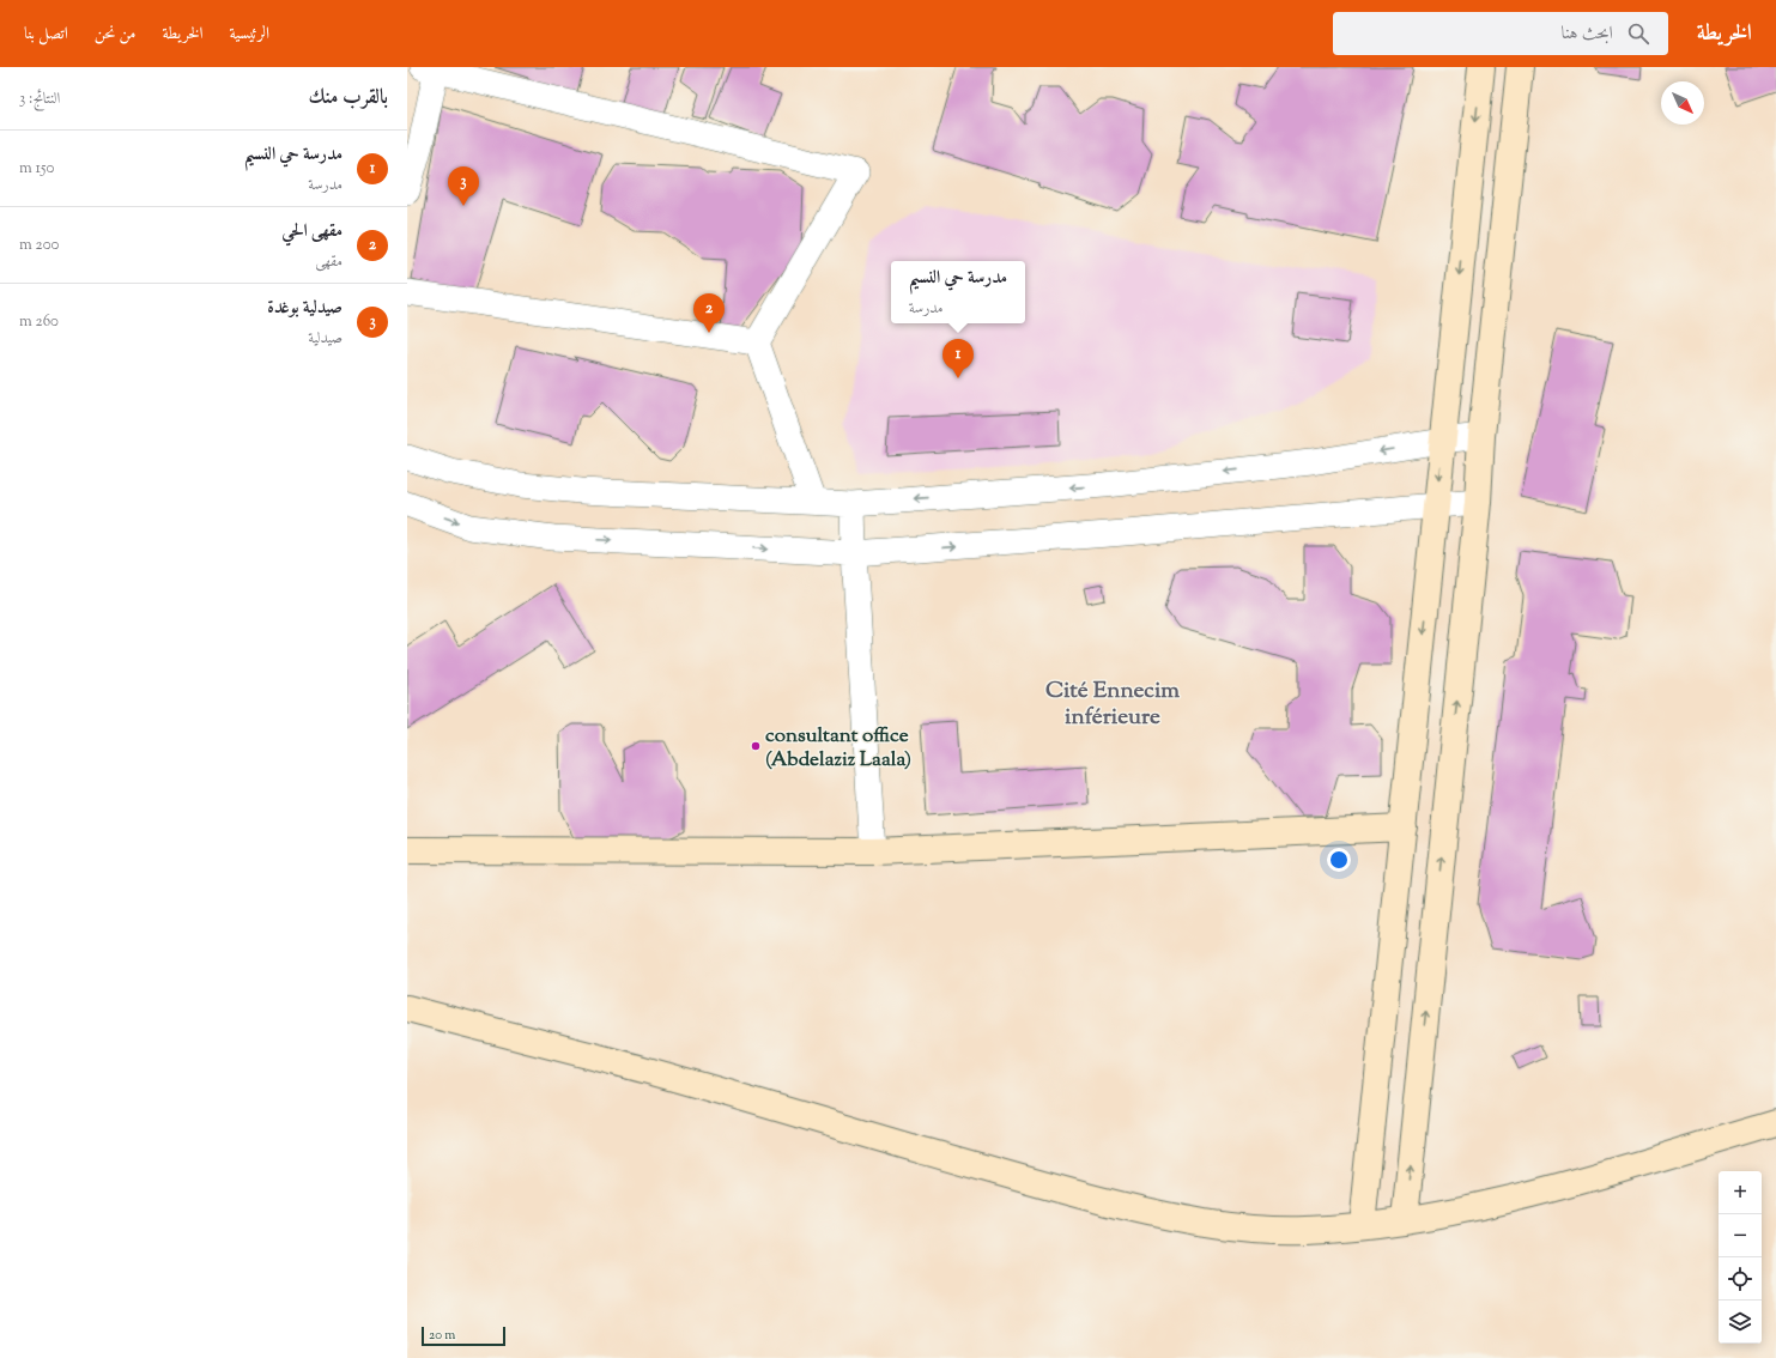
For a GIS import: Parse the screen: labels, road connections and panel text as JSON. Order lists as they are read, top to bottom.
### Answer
{
  "districts": ["Cité Ennecim inférieure"],
  "places": ["consultant office (Abdelaziz Laala)"],
  "scale_bar": "20 m",
  "north": "bottom right",
  "page": {
    "header": "الخريطة",
    "search": "ابحث هنا",
    "nav": [
      "الرئيسية",
      "الخريطة",
      "من نحن",
      "اتصل بنا"
    ],
    "heading": ["بالقرب منك", "النتائج: 3"],
    "list": [
      {
        "mark": "1",
        "name": "مدرسة حي النسيم",
        "note": "مدرسة",
        "value": "150 m"
      },
      {
        "mark": "2",
        "name": "مقهى الحي",
        "note": "مقهى",
        "value": "200 m"
      },
      {
        "mark": "3",
        "name": "صيدلية بوغدة",
        "note": "صيدلية",
        "value": "260 m"
      }
    ],
    "pins": ["3", "2", "1"],
    "popup": ["مدرسة حي النسيم", "مدرسة"],
    "map_buttons": ["+", "−"],
    "scale": "20 m"
  }
}
